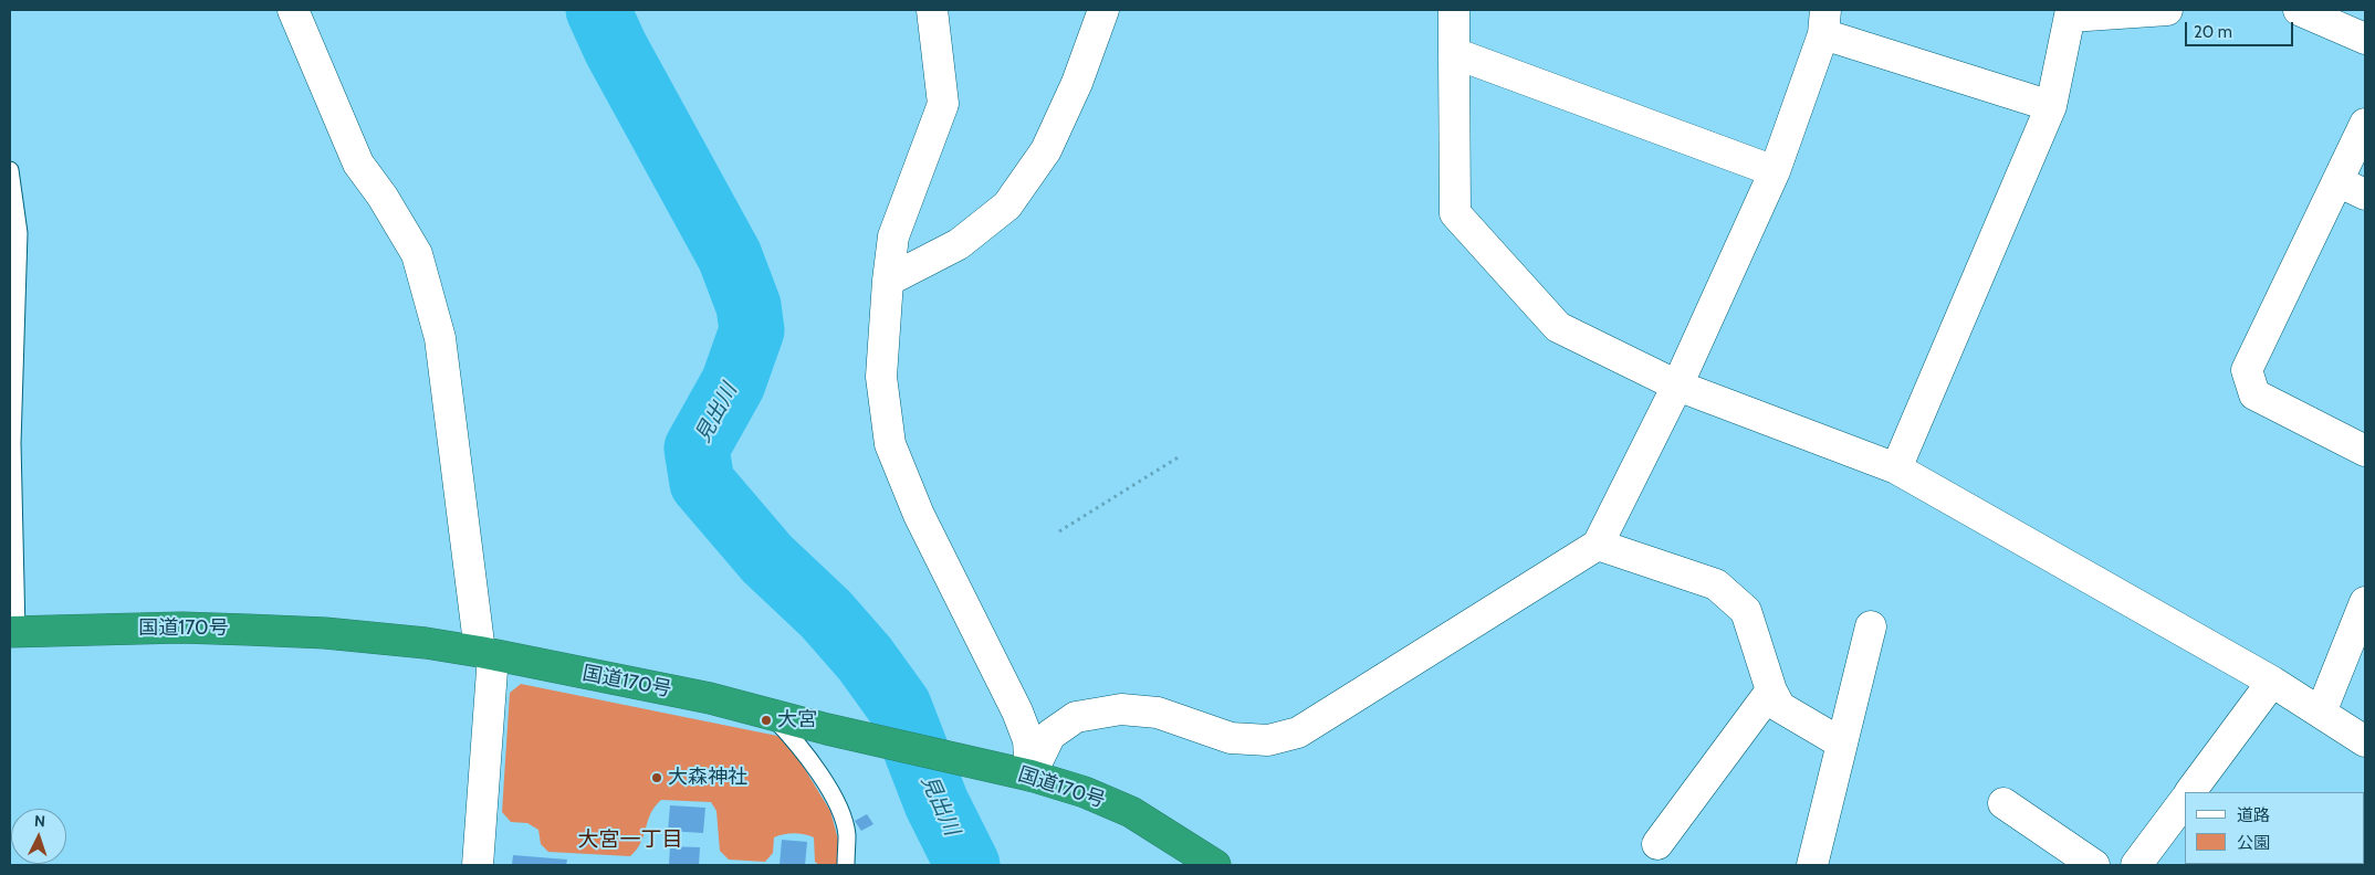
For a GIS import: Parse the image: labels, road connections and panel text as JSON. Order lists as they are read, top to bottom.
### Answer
{
  "streets": {
    "highway": ["国道170号"]
  },
  "districts": ["大宮一丁目"],
  "water": ["見出川"],
  "places": ["大宮", "大森神社"],
  "legend": ["道路", "公園"],
  "scale_bar": "20 m",
  "north": "top"
}
